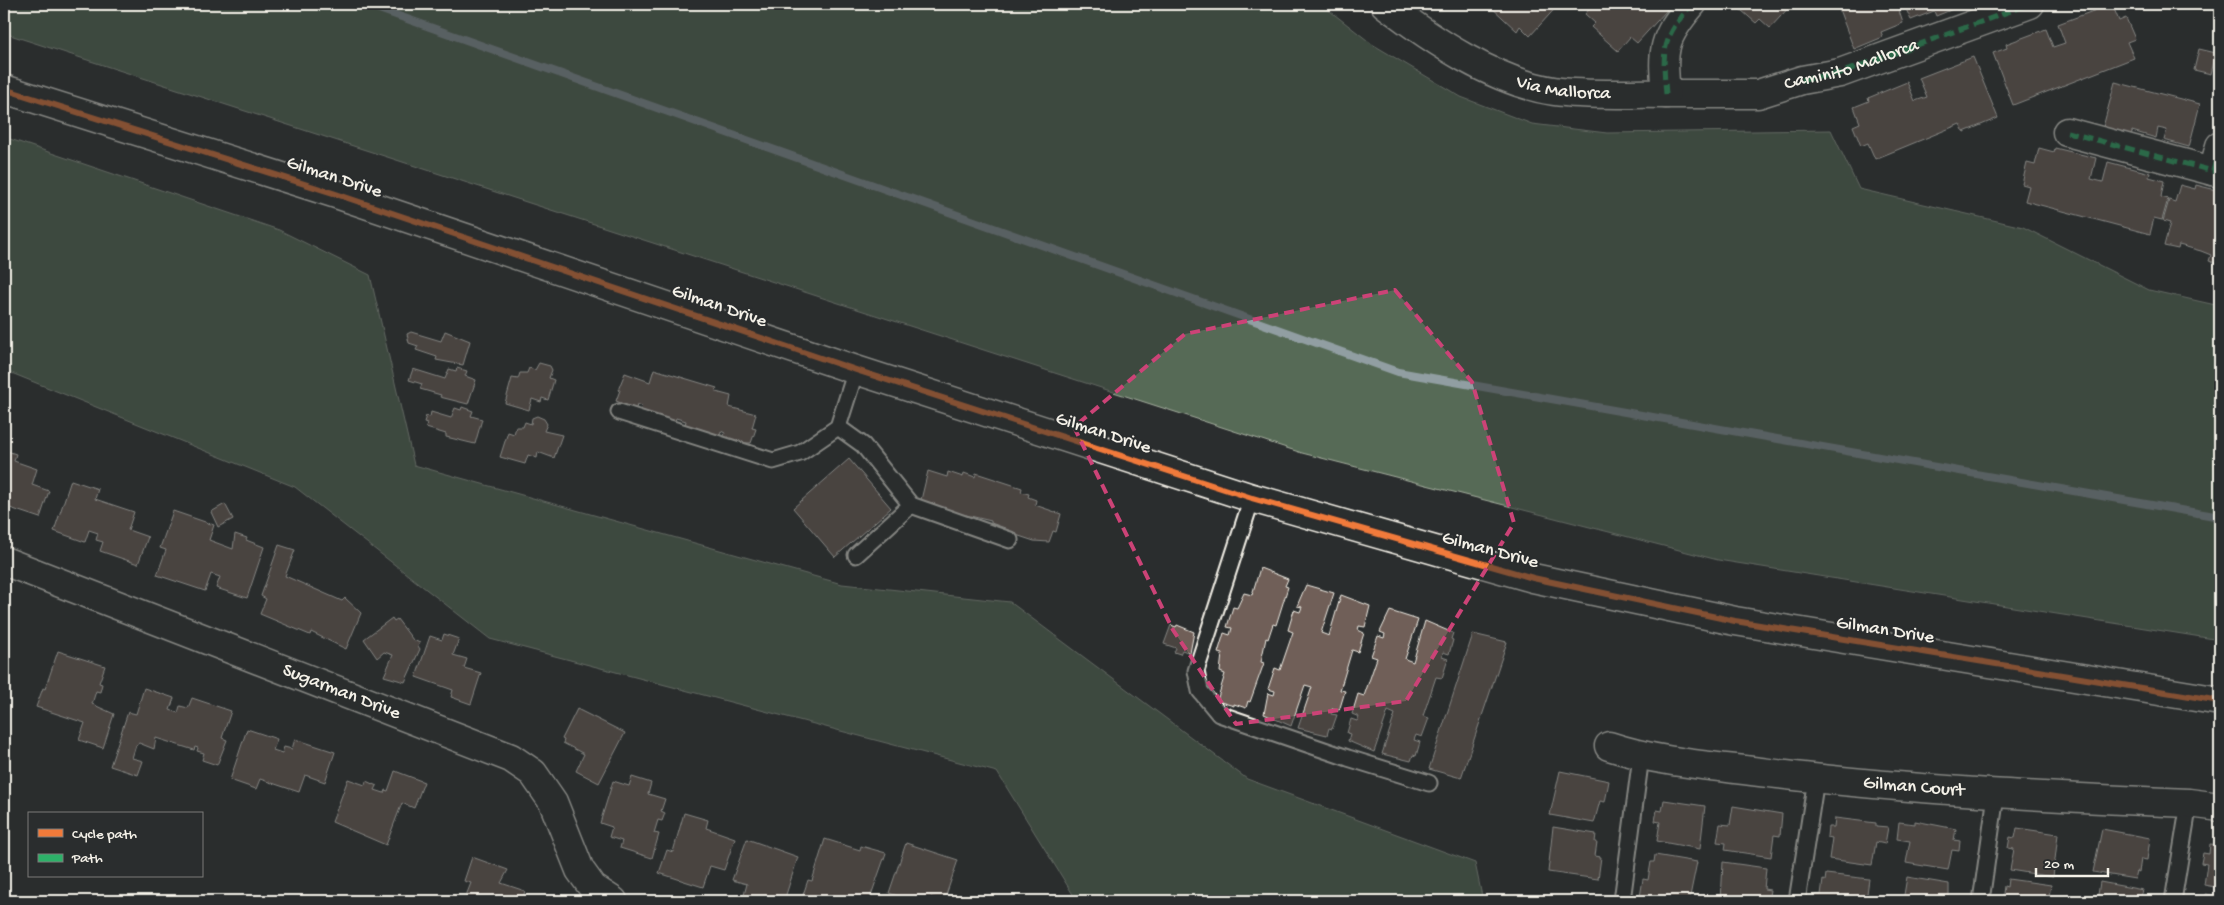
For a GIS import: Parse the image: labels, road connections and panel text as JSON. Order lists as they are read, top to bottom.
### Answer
{
  "streets": {
    "main road": [
      "Caminito Mallorca",
      "Via Mallorca",
      "Gilman Drive",
      "Sugarman Drive",
      "Gilman Court"
    ]
  },
  "crossings": [
    ["Caminito Mallorca", "Via Mallorca"]
  ],
  "legend": ["Cycle path", "Path"],
  "scale_bar": "20 m"
}
